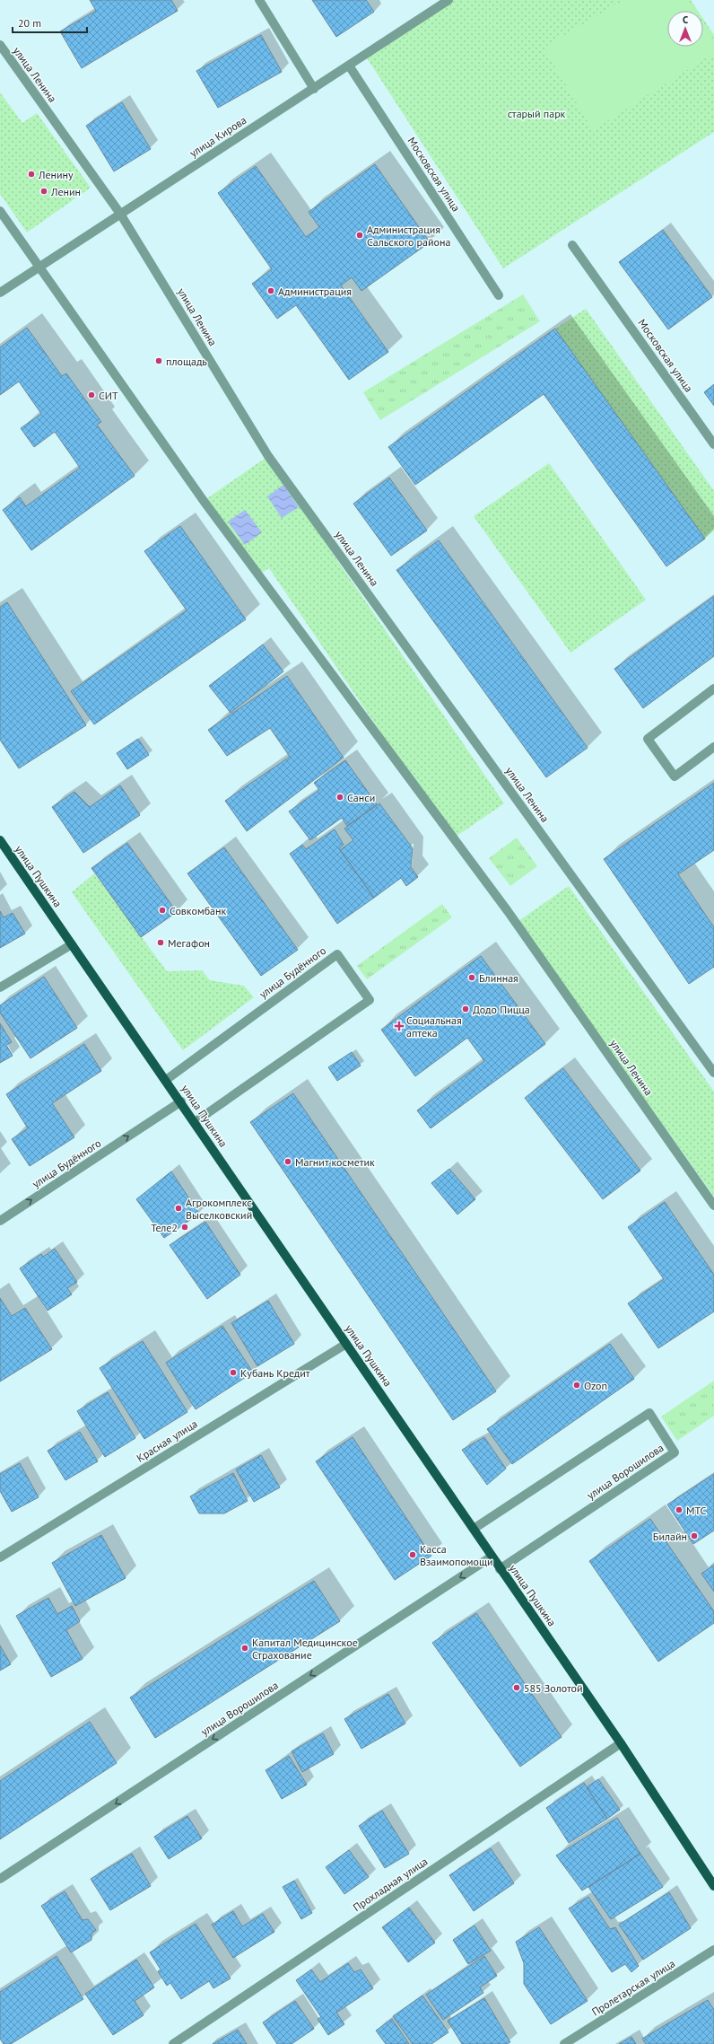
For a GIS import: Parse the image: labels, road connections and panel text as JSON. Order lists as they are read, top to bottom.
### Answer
{
  "streets": {
    "main road": ["улица Пушкина"],
    "street": [
      "улица Ленина",
      "улица Кирова",
      "Московская улица",
      "улица Будённого",
      "Красная улица",
      "улица Ворошилова",
      "Прохладная улица",
      "Пролетарская улица"
    ]
  },
  "crossings": [
    ["улица Ленина", "улица Кирова"],
    ["улица Кирова", "Московская улица"],
    ["улица Пушкина", "улица Будённого"],
    ["улица Пушкина", "Красная улица"],
    ["улица Пушкина", "улица Ворошилова"],
    ["улица Пушкина", "Прохладная улица"]
  ],
  "one_way": ["улица Ворошилова"],
  "parks": ["старый парк"],
  "places": {
    "other": [
      "Ленину",
      "Ленин",
      "Администрация Сальского района",
      "Администрация",
      "площадь",
      "СИТ",
      "Санси",
      "Совкомбанк",
      "Мегафон",
      "Блинная",
      "Додо Пицца",
      "Магнит косметик",
      "Агрокомплекс Выселковский",
      "Теле2",
      "Кубань Кредит",
      "Ozon",
      "МТС",
      "Билайн",
      "Касса Взаимопомощи",
      "Капитал Медицинское Страхование",
      "585 Золотой"
    ],
    "health": ["Социальная аптека"]
  },
  "scale_bar": "20 m",
  "north": "top"
}
